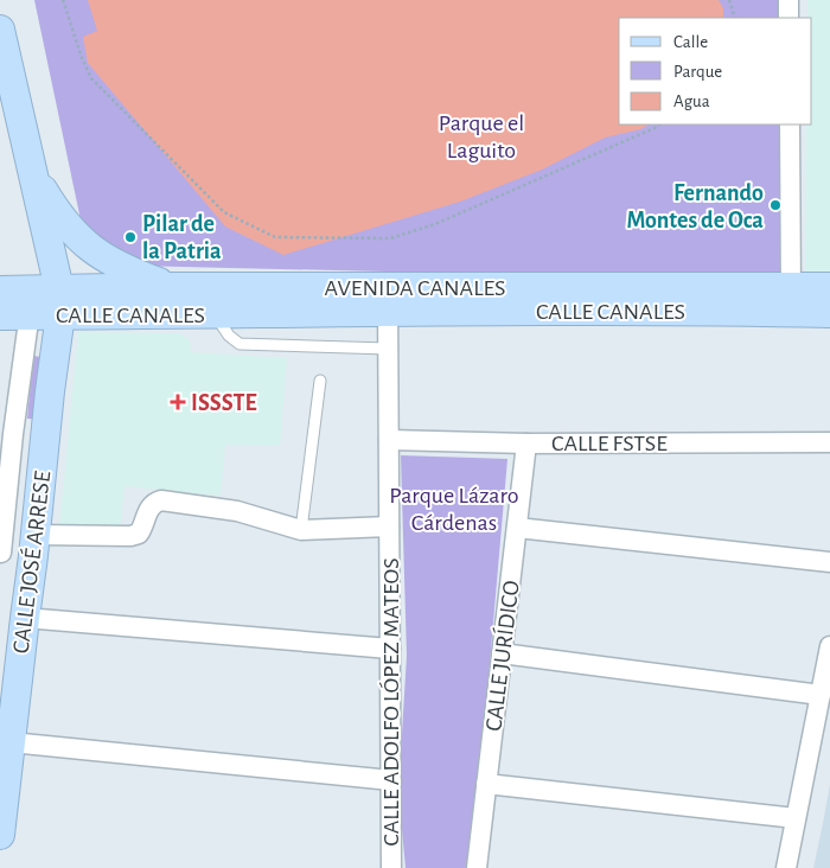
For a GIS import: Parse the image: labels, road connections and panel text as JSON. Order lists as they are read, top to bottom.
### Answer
{
  "streets": {
    "main road": ["AVENIDA CANALES", "CALLE CANALES", "CALLE JOSÉ ARRESE"],
    "street": ["CALLE FSTSE", "CALLE JURÍDICO", "CALLE ADOLFO LÓPEZ MATEOS"]
  },
  "crossings": [
    ["AVENIDA CANALES", "CALLE CANALES"],
    ["AVENIDA CANALES", "CALLE JOSÉ ARRESE"],
    ["AVENIDA CANALES", "CALLE ADOLFO LÓPEZ MATEOS"],
    ["CALLE CANALES", "CALLE JOSÉ ARRESE"],
    ["CALLE CANALES", "CALLE ADOLFO LÓPEZ MATEOS"],
    ["CALLE FSTSE", "CALLE JURÍDICO"],
    ["CALLE FSTSE", "CALLE ADOLFO LÓPEZ MATEOS"]
  ],
  "parks": ["Parque el Laguito", "Parque Lázaro Cárdenas"],
  "places": {
    "other": ["Fernando Montes de Oca", "Pilar de la Patria"],
    "health": ["ISSSTE"]
  },
  "legend": ["Calle", "Parque", "Agua"]
}
